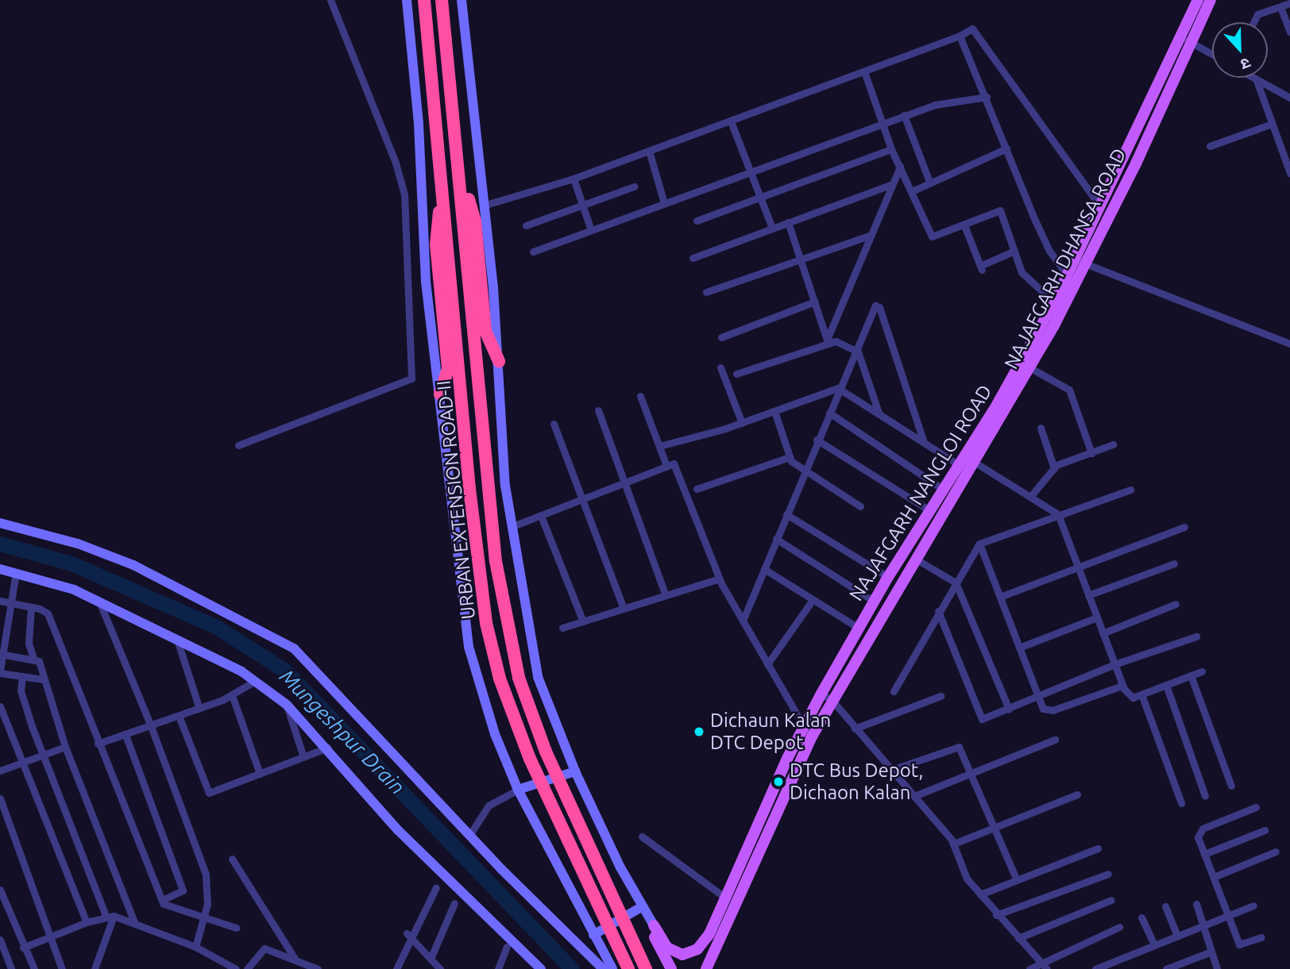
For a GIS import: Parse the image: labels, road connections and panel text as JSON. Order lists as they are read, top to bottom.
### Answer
{
  "streets": {
    "highway": ["URBAN EXTENSION ROAD-II"],
    "main road": ["NAJAFGARH DHANSA ROAD", "NAJAFGARH NANGLOI ROAD"]
  },
  "crossings": [
    ["NAJAFGARH DHANSA ROAD", "NAJAFGARH NANGLOI ROAD"]
  ],
  "water": ["Mungeshpur Drain"],
  "places": ["Dichaun Kalan DTC Depot", "DTC Bus Depot, Dichaon Kalan"],
  "north": "bottom"
}
